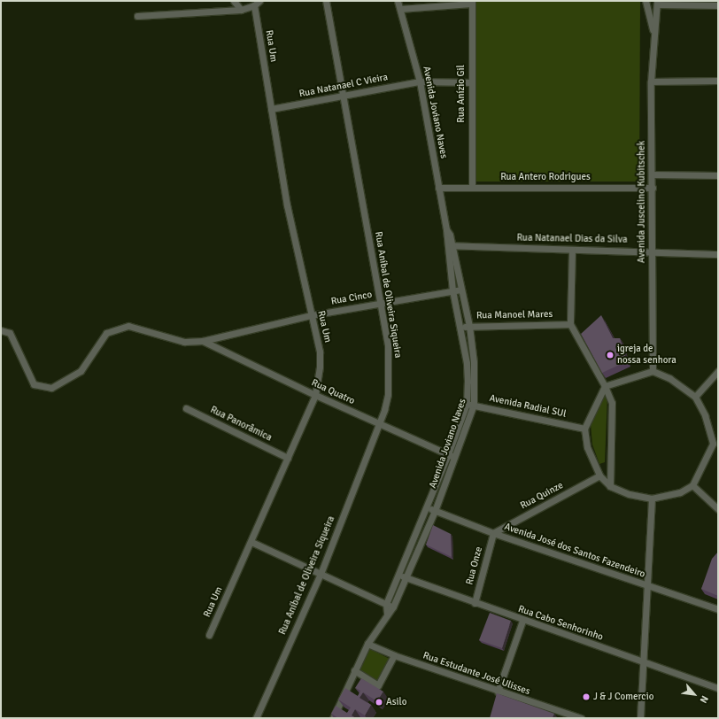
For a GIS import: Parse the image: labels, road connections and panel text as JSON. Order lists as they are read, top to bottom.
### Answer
{
  "streets": {
    "street": [
      "Rua Um",
      "Rua Natanael C Vieira",
      "Rua Anízio Gil",
      "Avenida Joviano Naves",
      "Rua Antero Rodrigues",
      "Avenida Juscelino Kubitschek",
      "Rua Natanael Dias da Silva",
      "Rua Aníbal de Oliveira Siqueira",
      "Rua Cinco",
      "Rua Manoel Mares",
      "Rua Quatro",
      "Avenida Radial SUl",
      "Rua Panorâmica",
      "Rua Quinze",
      "Avenida José dos Santos Fazendeiro",
      "Rua Onze",
      "Rua Cabo Senhorinho",
      "Rua Estudante José Ulisses"
    ]
  },
  "crossings": [
    ["Rua Um", "Rua Natanael C Vieira"],
    ["Rua Um", "Rua Cinco"],
    ["Rua Um", "Rua Quatro"],
    ["Rua Um", "Rua Panorâmica"],
    ["Rua Natanael C Vieira", "Rua Anízio Gil"],
    ["Rua Natanael C Vieira", "Avenida Joviano Naves"],
    ["Rua Natanael C Vieira", "Rua Aníbal de Oliveira Siqueira"],
    ["Rua Anízio Gil", "Rua Antero Rodrigues"],
    ["Avenida Joviano Naves", "Rua Antero Rodrigues"],
    ["Avenida Joviano Naves", "Rua Natanael Dias da Silva"],
    ["Avenida Joviano Naves", "Rua Cinco"],
    ["Avenida Joviano Naves", "Rua Manoel Mares"],
    ["Avenida Joviano Naves", "Rua Quatro"],
    ["Avenida Joviano Naves", "Avenida Radial SUl"],
    ["Avenida Joviano Naves", "Avenida José dos Santos Fazendeiro"],
    ["Avenida Joviano Naves", "Rua Cabo Senhorinho"],
    ["Avenida Joviano Naves", "Rua Estudante José Ulisses"],
    ["Rua Antero Rodrigues", "Avenida Juscelino Kubitschek"],
    ["Avenida Juscelino Kubitschek", "Rua Natanael Dias da Silva"],
    ["Rua Aníbal de Oliveira Siqueira", "Rua Cinco"],
    ["Rua Aníbal de Oliveira Siqueira", "Rua Quatro"],
    ["Rua Cinco", "Rua Quatro"],
    ["Rua Quinze", "Avenida José dos Santos Fazendeiro"],
    ["Rua Quinze", "Rua Onze"],
    ["Avenida José dos Santos Fazendeiro", "Rua Onze"],
    ["Rua Onze", "Rua Cabo Senhorinho"]
  ],
  "places": ["igreja de nossa senhora", "J & J Comercio", "Asilo"],
  "north": "bottom right"
}
